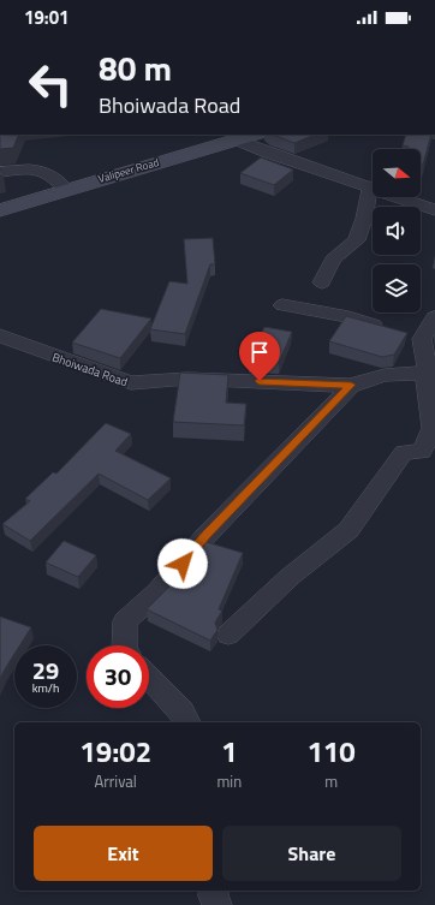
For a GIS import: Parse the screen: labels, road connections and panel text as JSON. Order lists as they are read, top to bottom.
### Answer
{
  "streets": {
    "street": ["Valipeer Road", "Bhoiwada Road"]
  },
  "north": "right",
  "page": {
    "status": "19:01",
    "turn": ["80 m", "Bhoiwada Road"],
    "speed": "29 km/h",
    "limit": "30",
    "eta": [
      "19:02",
      "Arrival",
      "1",
      "min",
      "110",
      "m"
    ],
    "buttons": ["Exit", "Share"]
  }
}
